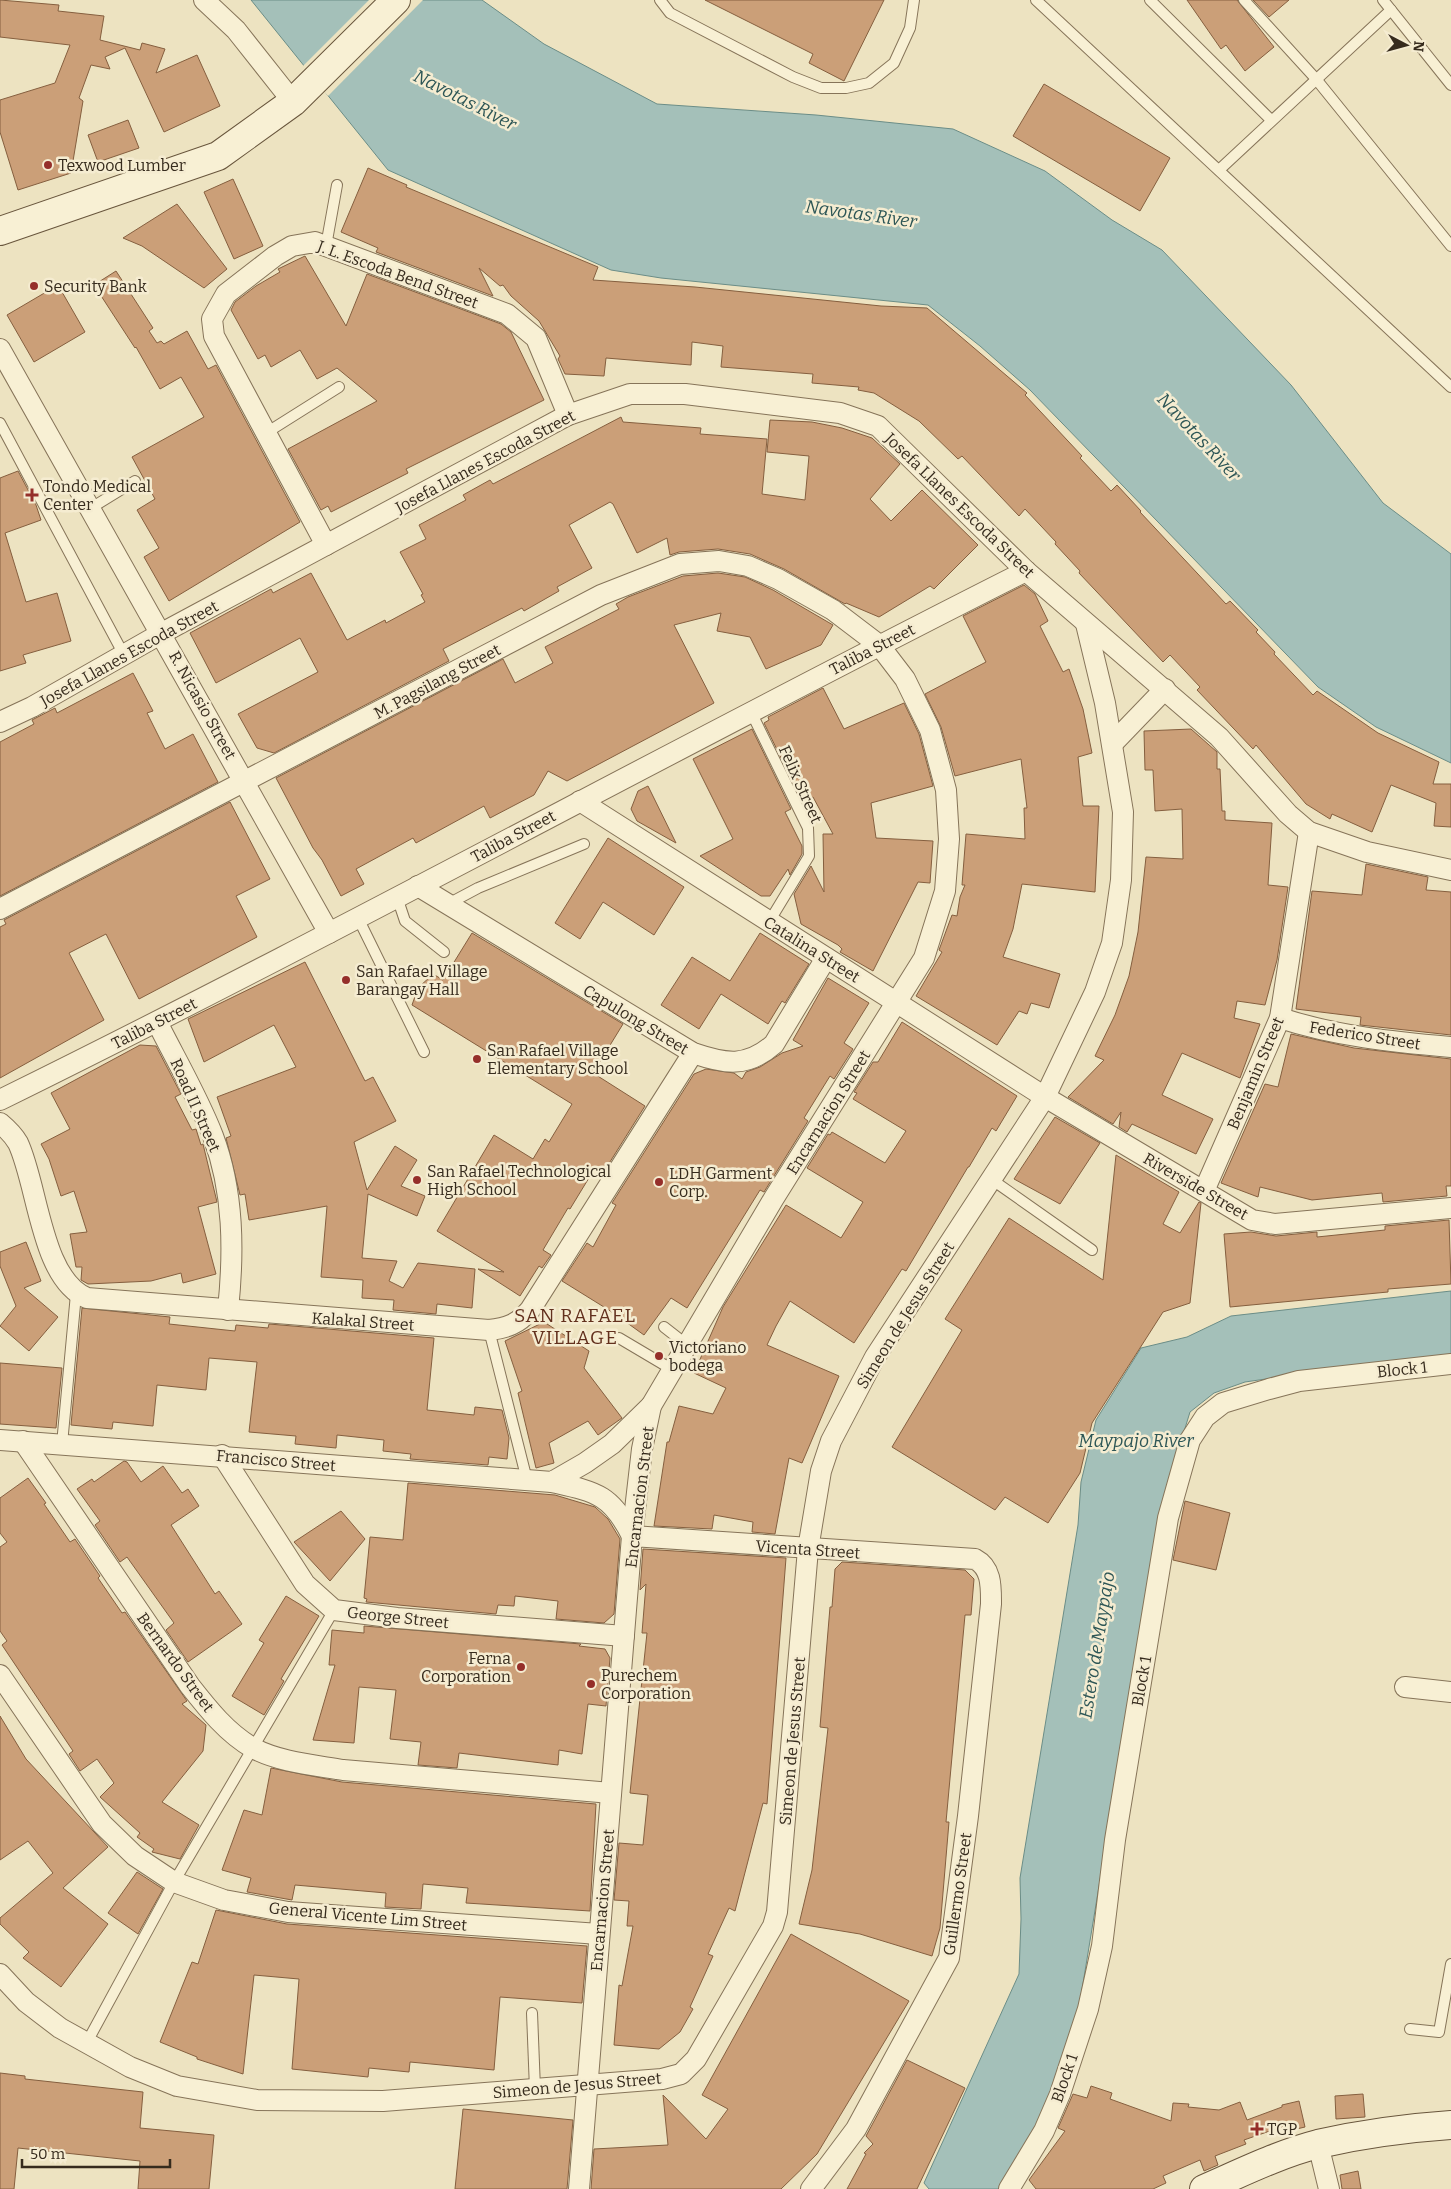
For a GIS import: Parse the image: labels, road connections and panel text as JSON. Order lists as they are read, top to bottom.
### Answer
{
  "streets": {
    "street": [
      "J. L. Escoda Bend Street",
      "Josefa Llanes Escoda Street",
      "Taliba Street",
      "M. Pagsilang Street",
      "R. Nicasio Street",
      "Catalina Street",
      "Capulong Street",
      "Federico Street",
      "Benjamin Street",
      "Road II Street",
      "Encarnacion Street",
      "Riverside Street",
      "Simeon de Jesus Street",
      "Kalakal Street",
      "Block 1",
      "Francisco Street",
      "Vicenta Street",
      "George Street",
      "Bernardo Street",
      "Guillermo Street",
      "General Vicente Lim Street"
    ],
    "lane": ["Felix Street"]
  },
  "crossings": [
    ["J. L. Escoda Bend Street", "Josefa Llanes Escoda Street"],
    ["Josefa Llanes Escoda Street", "Taliba Street"],
    ["Josefa Llanes Escoda Street", "R. Nicasio Street"],
    ["Josefa Llanes Escoda Street", "Benjamin Street"],
    ["Josefa Llanes Escoda Street", "Simeon de Jesus Street"],
    ["Taliba Street", "M. Pagsilang Street"],
    ["Taliba Street", "R. Nicasio Street"],
    ["Taliba Street", "Felix Street"],
    ["Taliba Street", "Catalina Street"],
    ["Taliba Street", "Capulong Street"],
    ["Taliba Street", "Road II Street"],
    ["Taliba Street", "Encarnacion Street"],
    ["M. Pagsilang Street", "R. Nicasio Street"],
    ["M. Pagsilang Street", "Encarnacion Street"],
    ["Felix Street", "Catalina Street"],
    ["Catalina Street", "Capulong Street"],
    ["Catalina Street", "Encarnacion Street"],
    ["Catalina Street", "Riverside Street"],
    ["Catalina Street", "Simeon de Jesus Street"],
    ["Capulong Street", "Kalakal Street"],
    ["Federico Street", "Benjamin Street"],
    ["Benjamin Street", "Riverside Street"],
    ["Road II Street", "Kalakal Street"],
    ["Encarnacion Street", "Simeon de Jesus Street"],
    ["Encarnacion Street", "Francisco Street"],
    ["Encarnacion Street", "Vicenta Street"],
    ["Encarnacion Street", "George Street"],
    ["Encarnacion Street", "Bernardo Street"],
    ["Encarnacion Street", "General Vicente Lim Street"],
    ["Riverside Street", "Simeon de Jesus Street"],
    ["Simeon de Jesus Street", "Vicenta Street"],
    ["Francisco Street", "Vicenta Street"],
    ["Francisco Street", "George Street"],
    ["Francisco Street", "Bernardo Street"],
    ["Vicenta Street", "Guillermo Street"]
  ],
  "districts": ["SAN RAFAEL VILLAGE"],
  "water": ["Navotas River", "Maypajo River", "Estero de Maypajo"],
  "places": {
    "other": [
      "Texwood Lumber",
      "Security Bank",
      "San Rafael Village Barangay Hall",
      "San Rafael Village Elementary School",
      "San Rafael Technological High School",
      "LDH Garment Corp.",
      "Victoriano bodega",
      "Ferna Corporation",
      "Purechem Corporation"
    ],
    "health": ["Tondo Medical Center", "TGP"]
  },
  "scale_bar": "50 m",
  "north": "right"
}
